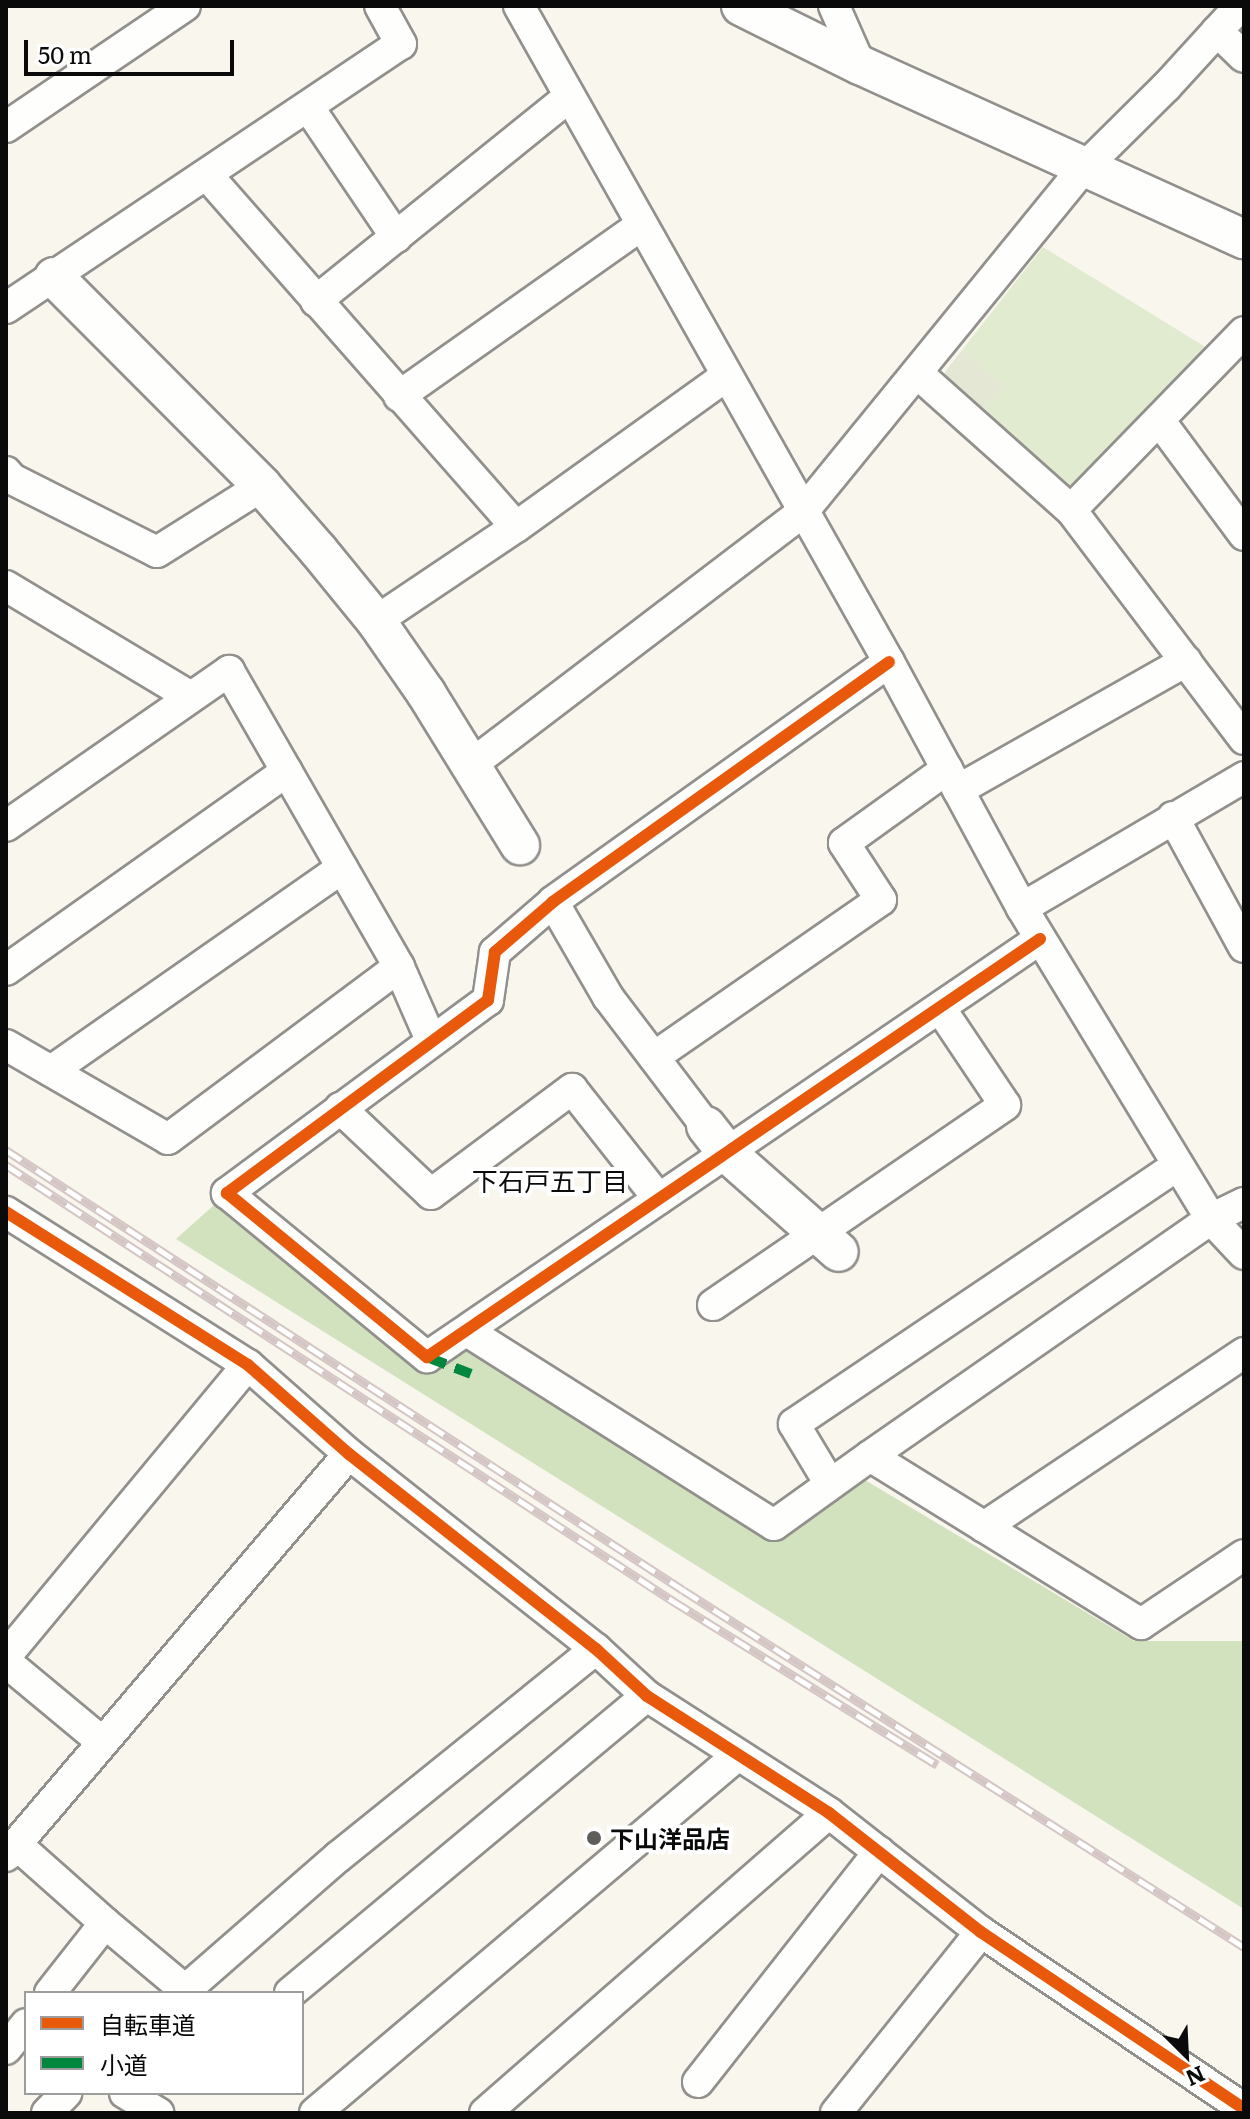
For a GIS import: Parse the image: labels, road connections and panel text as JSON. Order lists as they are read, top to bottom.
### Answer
{
  "districts": ["下石戸五丁目"],
  "places": ["下山洋品店"],
  "legend": ["自転車道", "小道"],
  "scale_bar": "50 m",
  "north": "bottom right"
}
